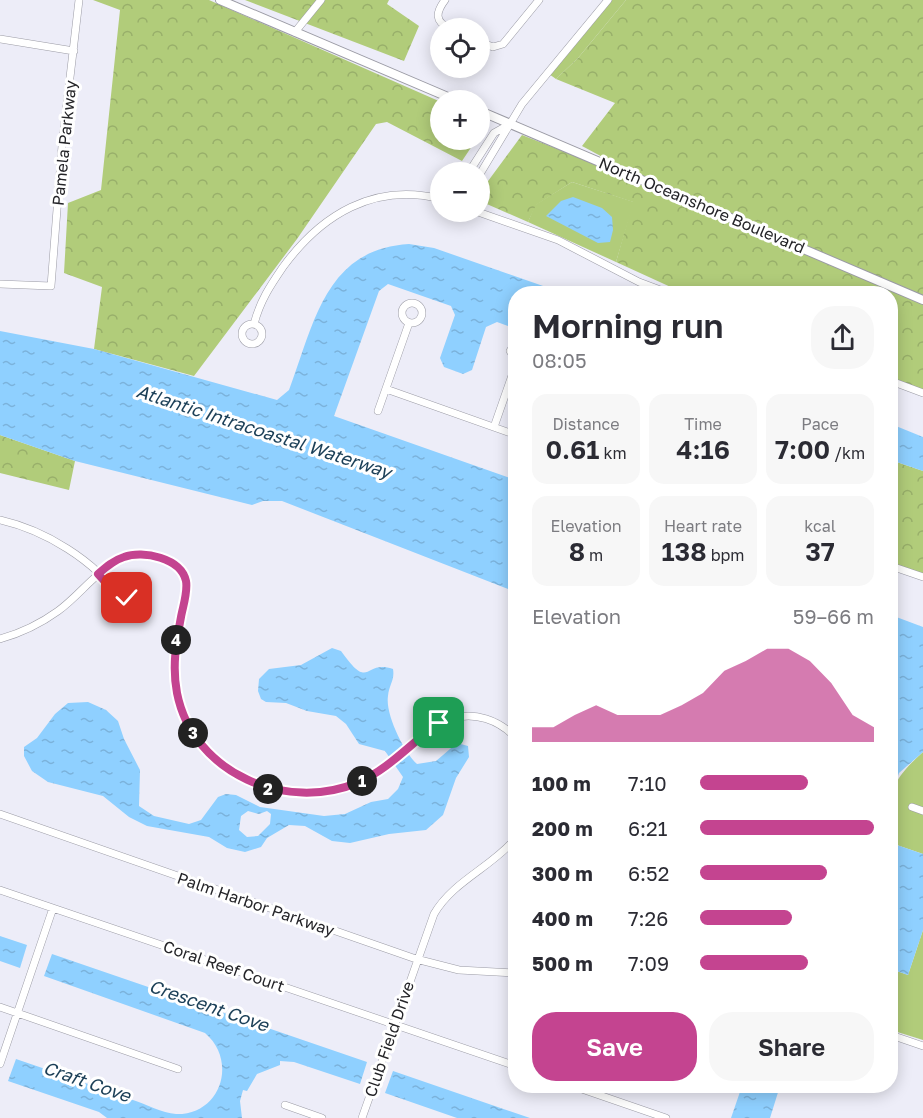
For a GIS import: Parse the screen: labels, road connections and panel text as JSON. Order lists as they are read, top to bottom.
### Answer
{
  "streets": {
    "main road": ["North Oceanshore Boulevard"],
    "street": [
      "Pamela Parkway",
      "Palm Harbor Parkway",
      "Coral Reef Court",
      "Club Field Drive"
    ]
  },
  "crossings": [
    ["Palm Harbor Parkway", "Club Field Drive"],
    ["Coral Reef Court", "Club Field Drive"]
  ],
  "water": ["Atlantic Intracoastal Waterway", "Crescent Cove", "Craft Cove"],
  "page": {
    "map_buttons": ["+", "−"],
    "heading": ["Morning run", "08:05"],
    "stats": [
      ["Distance", "0.61 km"],
      ["Time", "4:16"],
      ["Pace", "7:00 /km"],
      ["Elevation", "8 m"],
      ["Heart rate", "138 bpm"],
      ["kcal", "37"]
    ],
    "chart": ["Elevation", "59–66 m"],
    "pins": [
      "4",
      "3",
      "1",
      "2"
    ],
    "list": [
      {
        "name": "100 m",
        "note": "7:10"
      },
      {
        "name": "200 m",
        "note": "6:21"
      },
      {
        "name": "300 m",
        "note": "6:52"
      },
      {
        "name": "400 m",
        "note": "7:26"
      },
      {
        "name": "500 m",
        "note": "7:09"
      }
    ],
    "buttons": ["Save", "Share"]
  }
}
